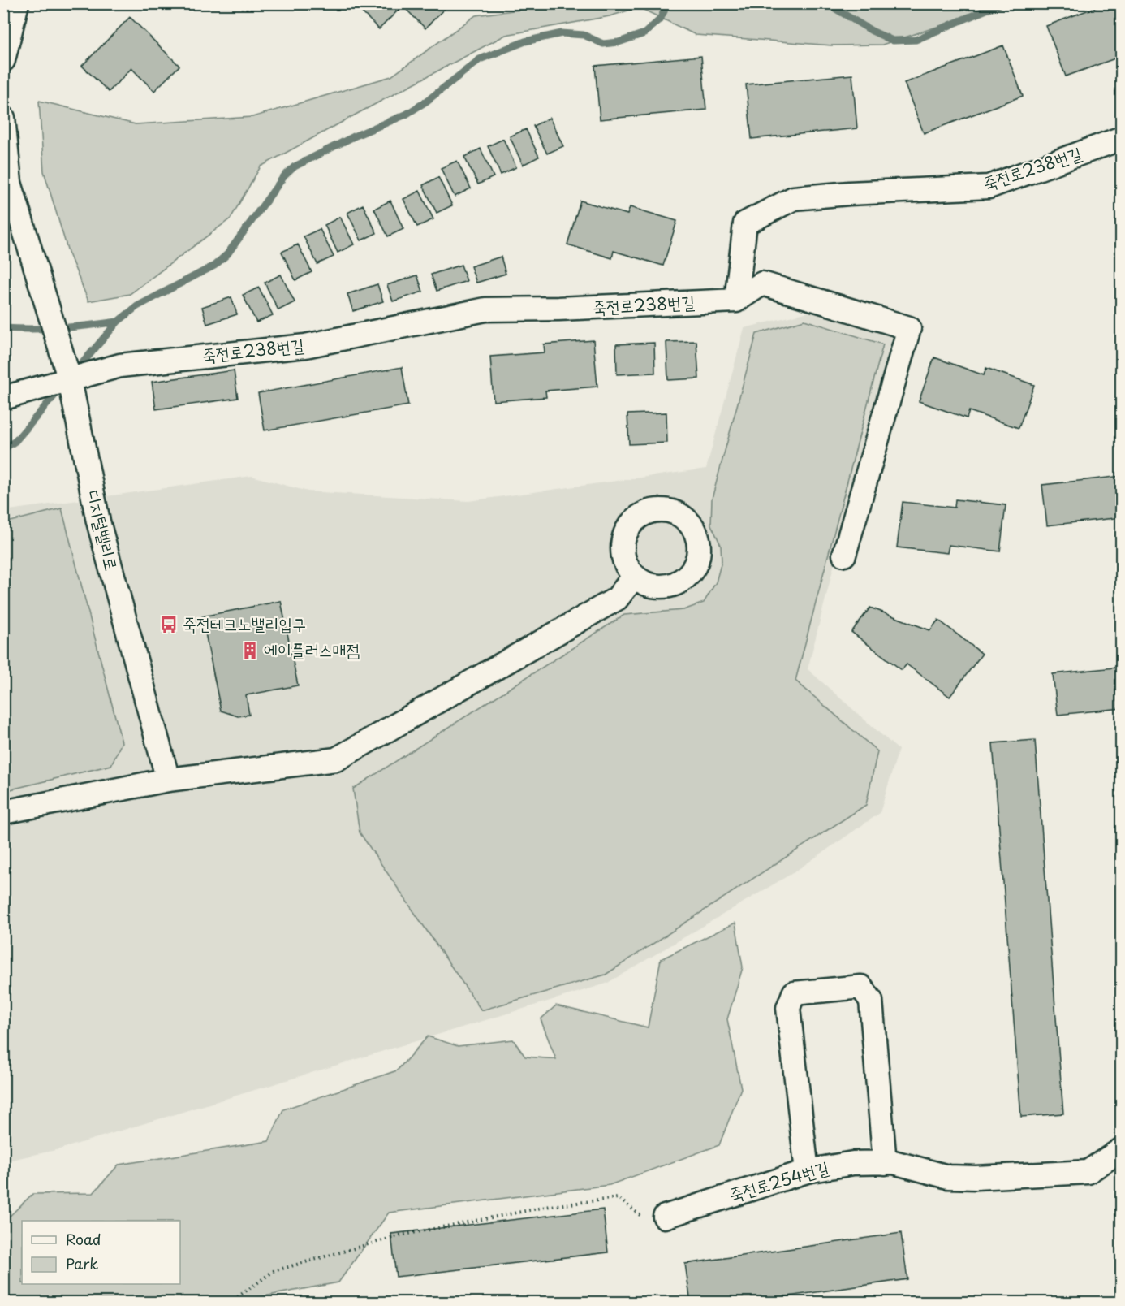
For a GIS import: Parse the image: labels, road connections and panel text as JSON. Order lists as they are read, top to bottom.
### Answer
{
  "streets": {
    "street": ["죽전로238번길", "디지털벨리로", "죽전로254번길"]
  },
  "crossings": [
    ["죽전로238번길", "디지털벨리로"]
  ],
  "places": {
    "bus stop": ["죽전테크노밸리입구"],
    "building": ["에이플러스매점"]
  },
  "legend": ["Road", "Park"]
}
